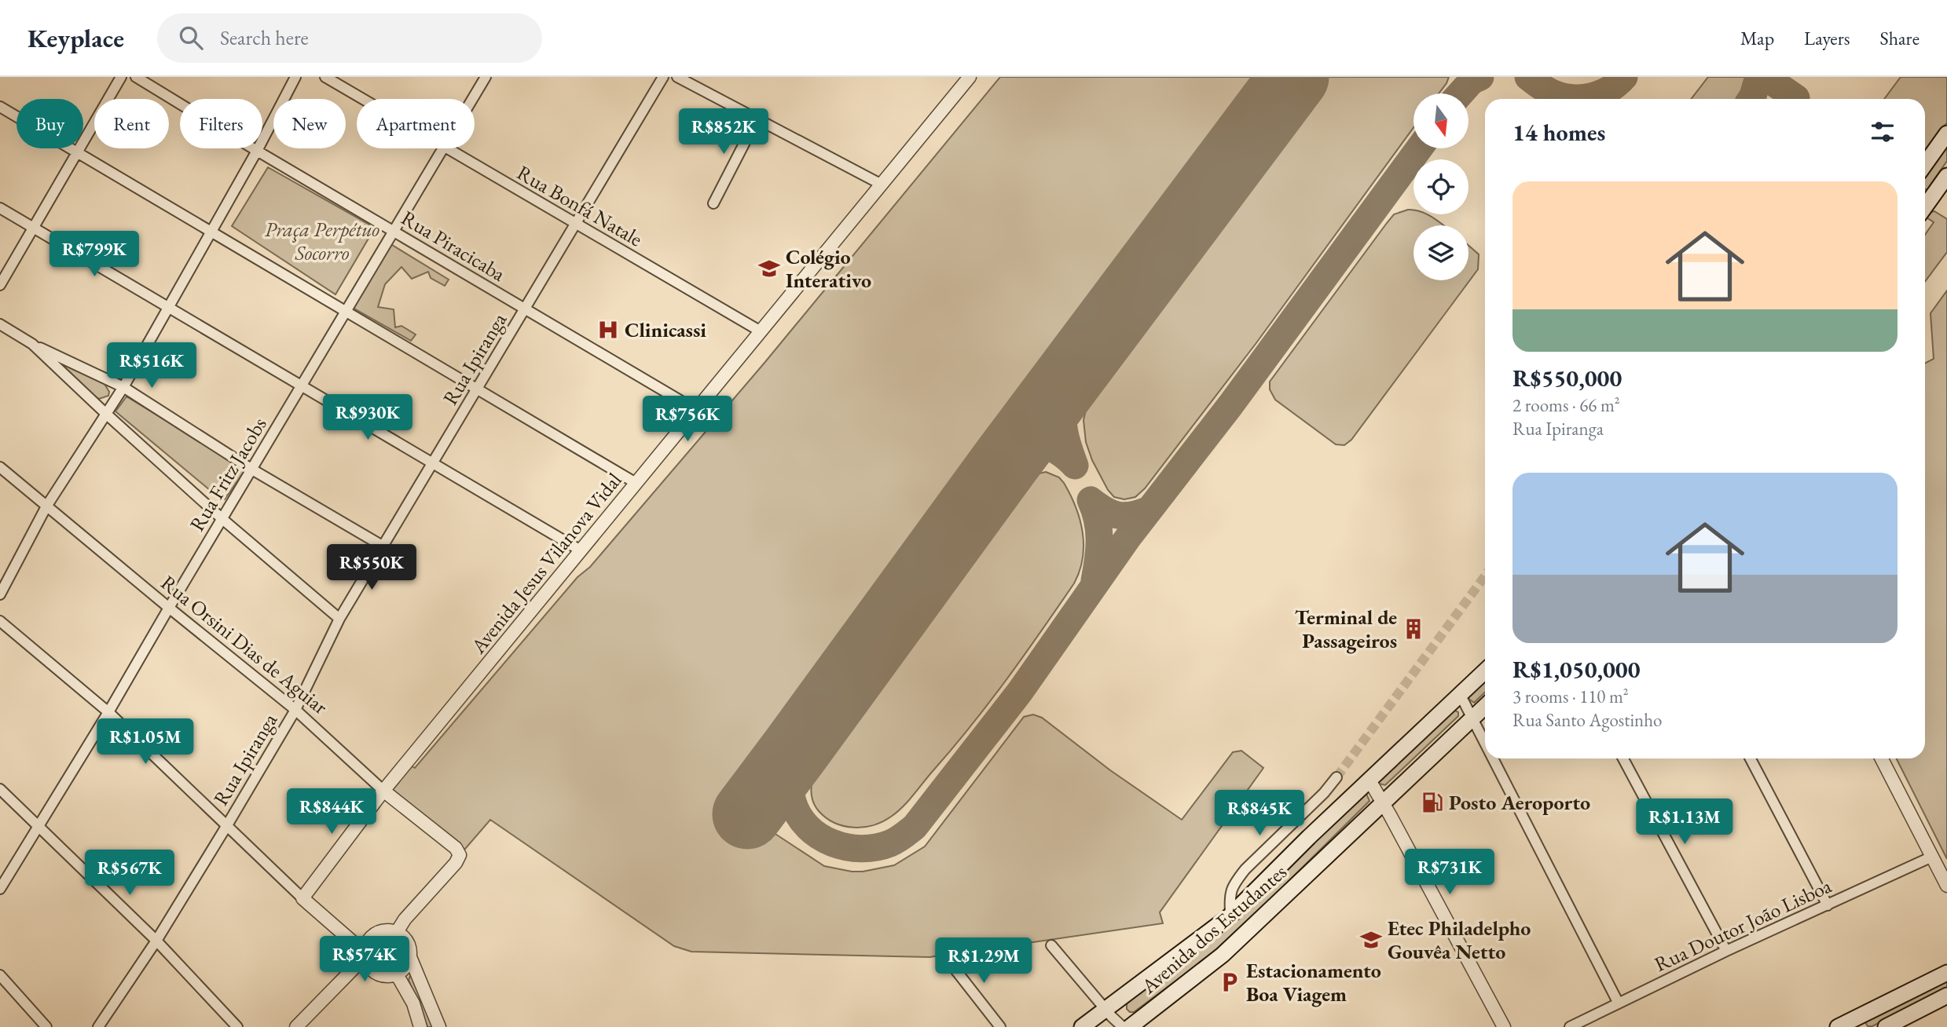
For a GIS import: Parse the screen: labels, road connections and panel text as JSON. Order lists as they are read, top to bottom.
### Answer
{
  "streets": {
    "main road": ["Avenida dos Estudantes"],
    "street": [
      "Rua Bonfá Natale",
      "Rua Piracicaba",
      "Rua Ipiranga",
      "Rua Fritz Jacobs",
      "Avenida Jesus Vilanova Vidal",
      "Rua Orsini Dias de Aguiar",
      "Rua Doutor João Lisboa"
    ]
  },
  "crossings": [
    ["Rua Bonfá Natale", "Rua Ipiranga"],
    ["Rua Bonfá Natale", "Avenida Jesus Vilanova Vidal"],
    ["Rua Piracicaba", "Rua Ipiranga"],
    ["Rua Piracicaba", "Rua Fritz Jacobs"],
    ["Rua Piracicaba", "Avenida Jesus Vilanova Vidal"],
    ["Rua Ipiranga", "Rua Orsini Dias de Aguiar"],
    ["Rua Fritz Jacobs", "Rua Orsini Dias de Aguiar"],
    ["Avenida Jesus Vilanova Vidal", "Rua Orsini Dias de Aguiar"]
  ],
  "parks": ["Praça Perpétuo Socorro"],
  "places": {
    "school or university": ["Colégio Interativo", "Etec Philadelpho Gouvêa Netto"],
    "hospital": ["Clinicassi"],
    "building": ["Terminal de Passageiros"],
    "fuel station": ["Posto Aeroporto"],
    "parking": ["Estacionamento Boa Viagem"]
  },
  "north": "bottom",
  "page": {
    "header": "Keyplace",
    "search": "Search here",
    "nav": ["Map", "Layers", "Share"],
    "chip": [
      "Buy",
      "Rent",
      "Filters",
      "New",
      "Apartment"
    ],
    "heading": "14 homes",
    "price": [
      "R$852K",
      "R$799K",
      "R$516K",
      "R$930K",
      "R$756K",
      "R$550K",
      "R$1.05M",
      "R$844K",
      "R$845K",
      "R$1.13M",
      "R$731K",
      "R$567K",
      "R$574K",
      "R$1.29M"
    ],
    "list": [
      {
        "name": "R$550,000",
        "note": "2 rooms · 66 m² · Rua Ipiranga"
      },
      {
        "name": "R$1,050,000",
        "note": "3 rooms · 110 m² · Rua Santo Agostinho"
      }
    ]
  }
}
